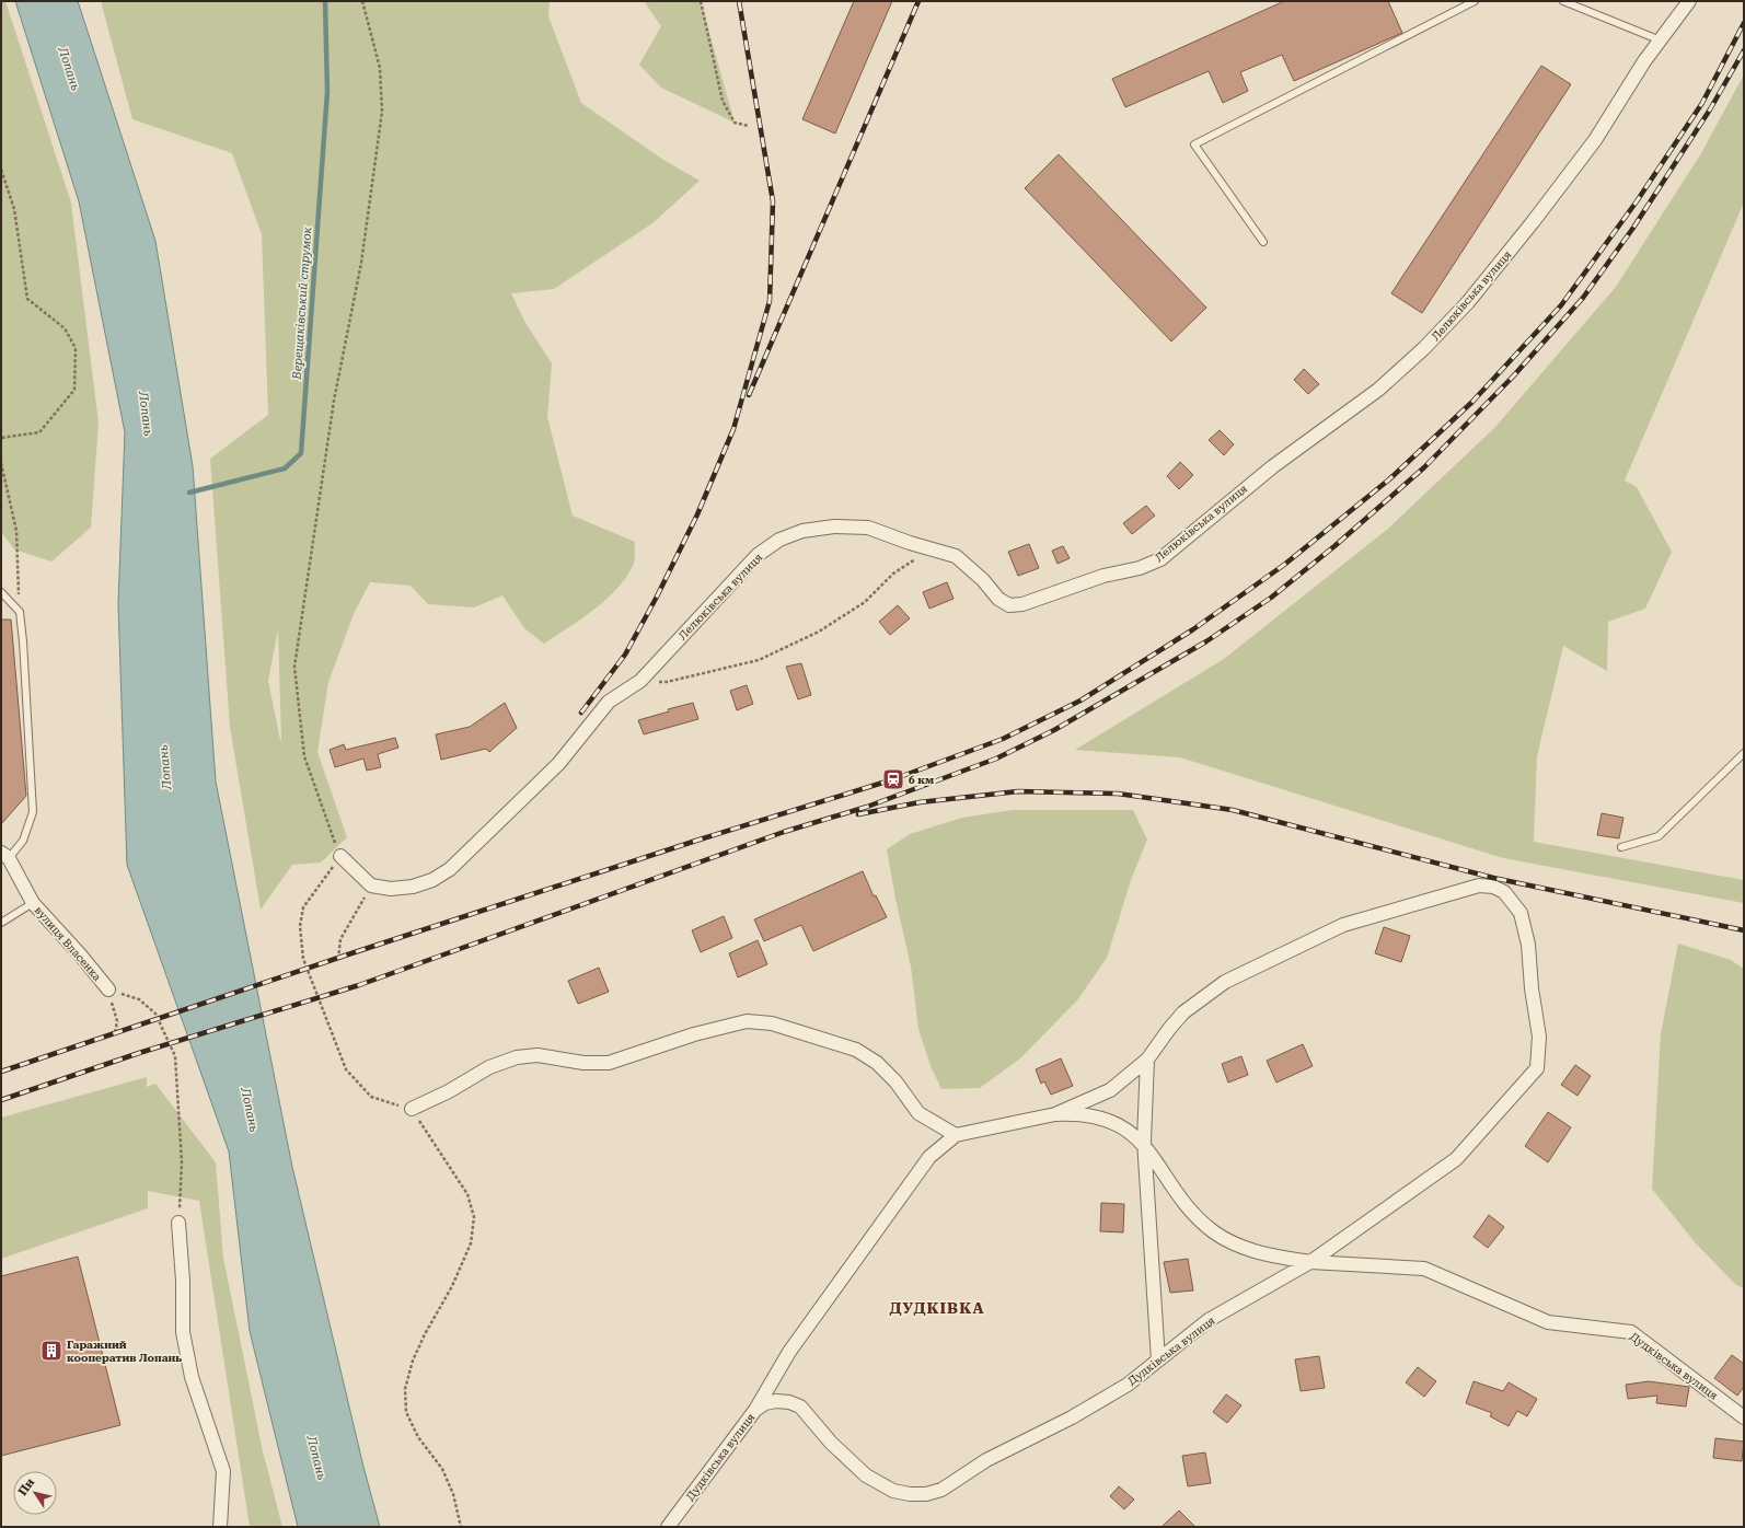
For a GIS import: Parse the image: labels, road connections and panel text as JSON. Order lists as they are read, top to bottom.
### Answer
{
  "streets": {
    "street": ["Лелюківська вулиця", "вулиця Власенка", "Дудківська вулиця"]
  },
  "districts": ["ДУДКІВКА"],
  "water": ["Лопань", "Верещаківський струмок"],
  "places": {
    "station": ["6 км"],
    "building": ["Гаражний кооператив Лопань"]
  },
  "north": "top left"
}
